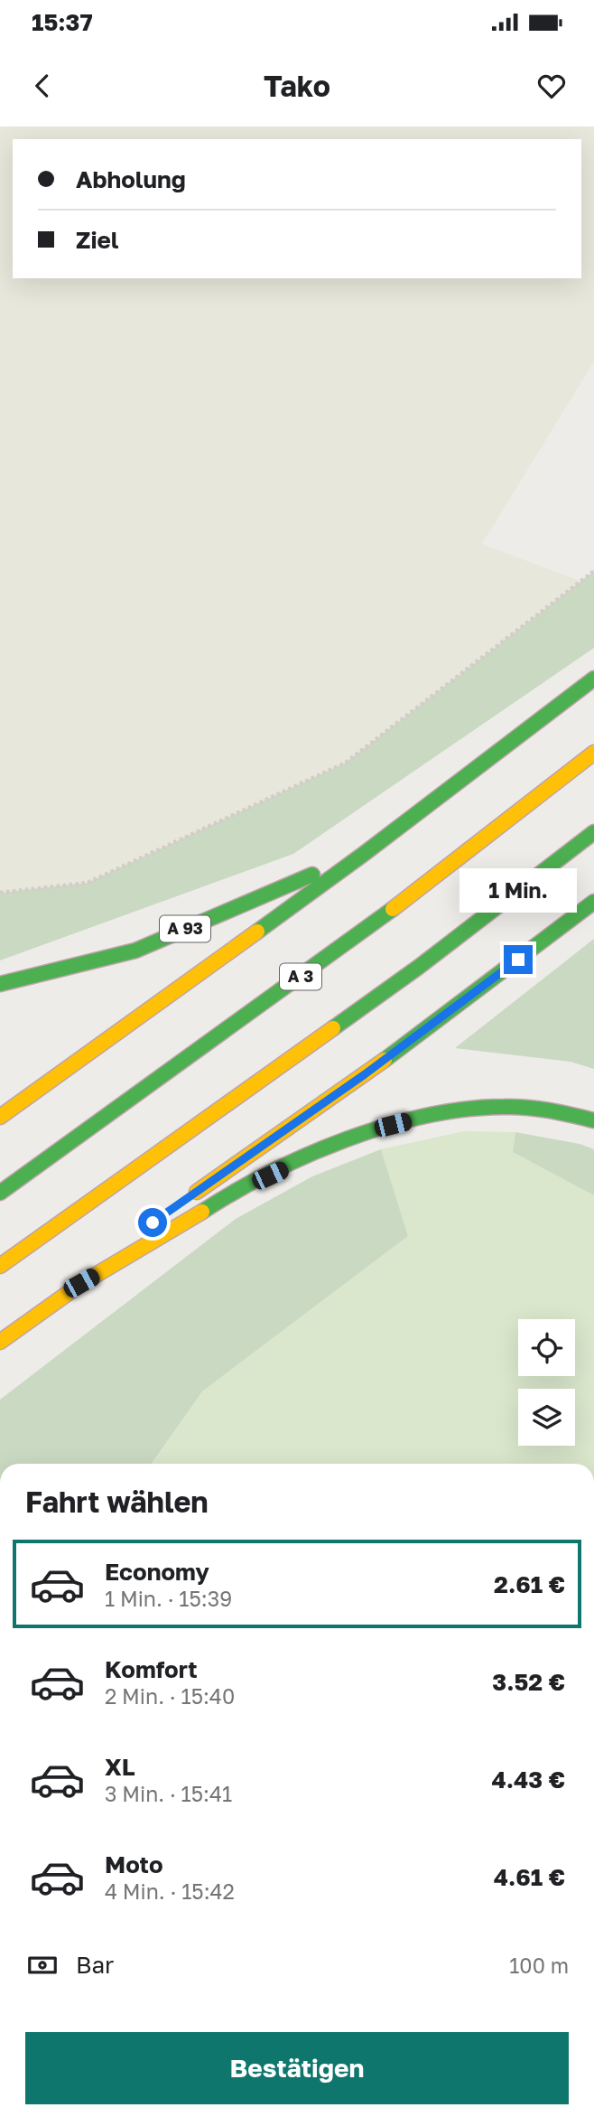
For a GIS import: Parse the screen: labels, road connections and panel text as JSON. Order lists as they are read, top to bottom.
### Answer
{
  "streets": {
    "highway": ["A 93", "A 3"]
  },
  "page": {
    "status": "15:37",
    "header": "Tako",
    "banner": ["Abholung", "Ziel"],
    "bubble": "1 Min.",
    "heading": "Fahrt wählen",
    "list": [
      {
        "name": "Economy",
        "note": "1 Min. · 15:39",
        "value": "2.61 €"
      },
      {
        "name": "Komfort",
        "note": "2 Min. · 15:40",
        "value": "3.52 €"
      },
      {
        "name": "XL",
        "note": "3 Min. · 15:41",
        "value": "4.43 €"
      },
      {
        "name": "Moto",
        "note": "4 Min. · 15:42",
        "value": "4.61 €"
      }
    ],
    "pay": ["Bar", "100 m"],
    "buttons": "Bestätigen"
  }
}
